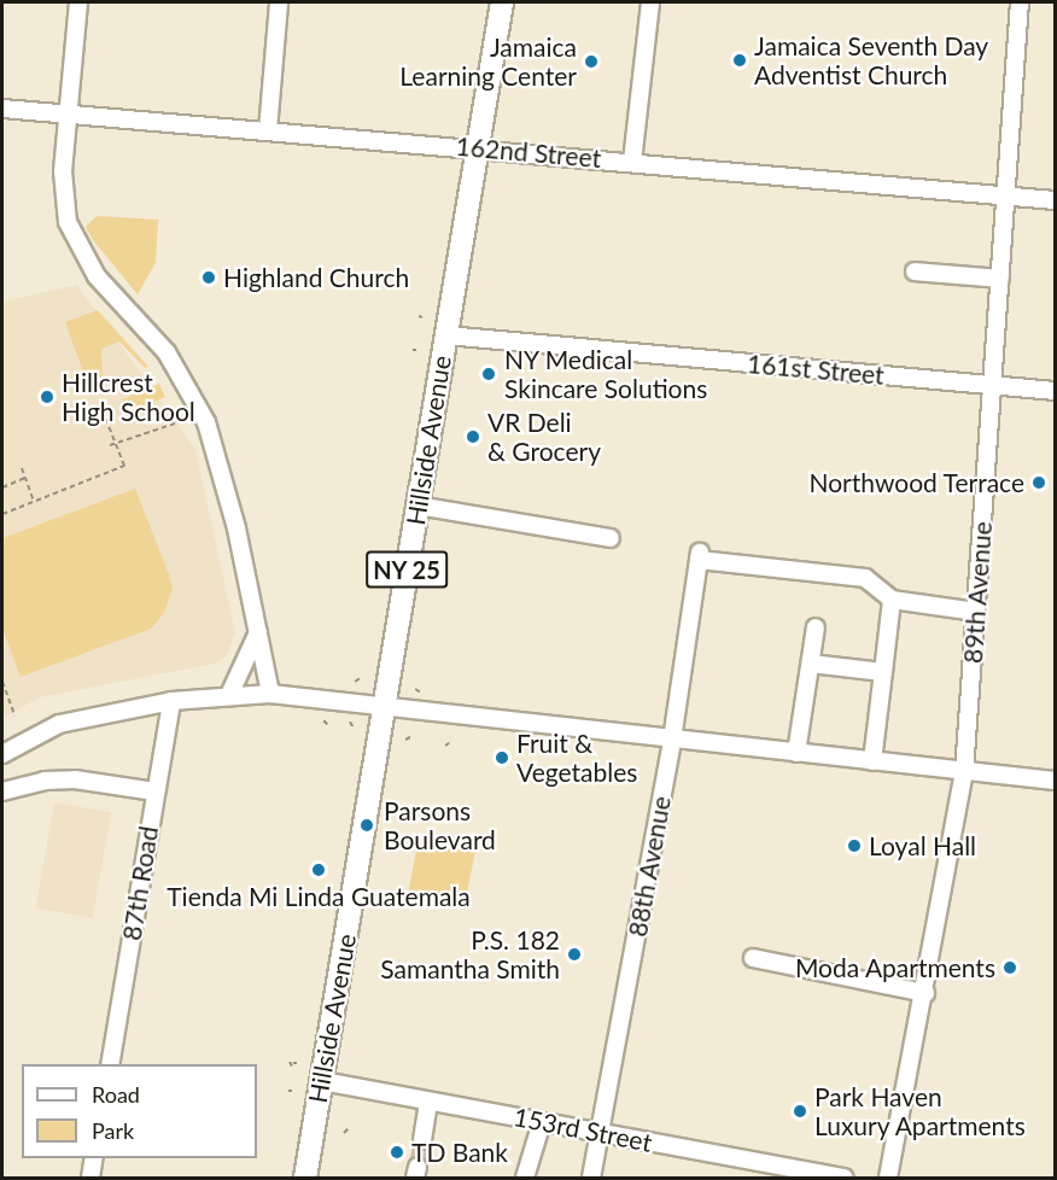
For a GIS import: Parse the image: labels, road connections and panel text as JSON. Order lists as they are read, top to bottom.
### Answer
{
  "streets": {
    "main road": ["Hillside Avenue", "NY 25"],
    "street": [
      "162nd Street",
      "161st Street",
      "89th Avenue",
      "88th Avenue",
      "87th Road",
      "153rd Street"
    ]
  },
  "crossings": [
    ["162nd Street", "Hillside Avenue"],
    ["162nd Street", "89th Avenue"],
    ["161st Street", "Hillside Avenue"],
    ["161st Street", "89th Avenue"],
    ["Hillside Avenue", "153rd Street"],
    ["88th Avenue", "153rd Street"]
  ],
  "places": [
    "Jamaica Seventh Day Adventist Church",
    "Jamaica Learning Center",
    "Highland Church",
    "NY Medical Skincare Solutions",
    "Hillcrest High School",
    "VR Deli & Grocery",
    "Northwood Terrace",
    "Fruit & Vegetables",
    "Parsons Boulevard",
    "Loyal Hall",
    "Tienda Mi Linda Guatemala",
    "P.S. 182 Samantha Smith",
    "Moda Apartments",
    "Park Haven Luxury Apartments",
    "TD Bank"
  ],
  "legend": ["Road", "Park"]
}
